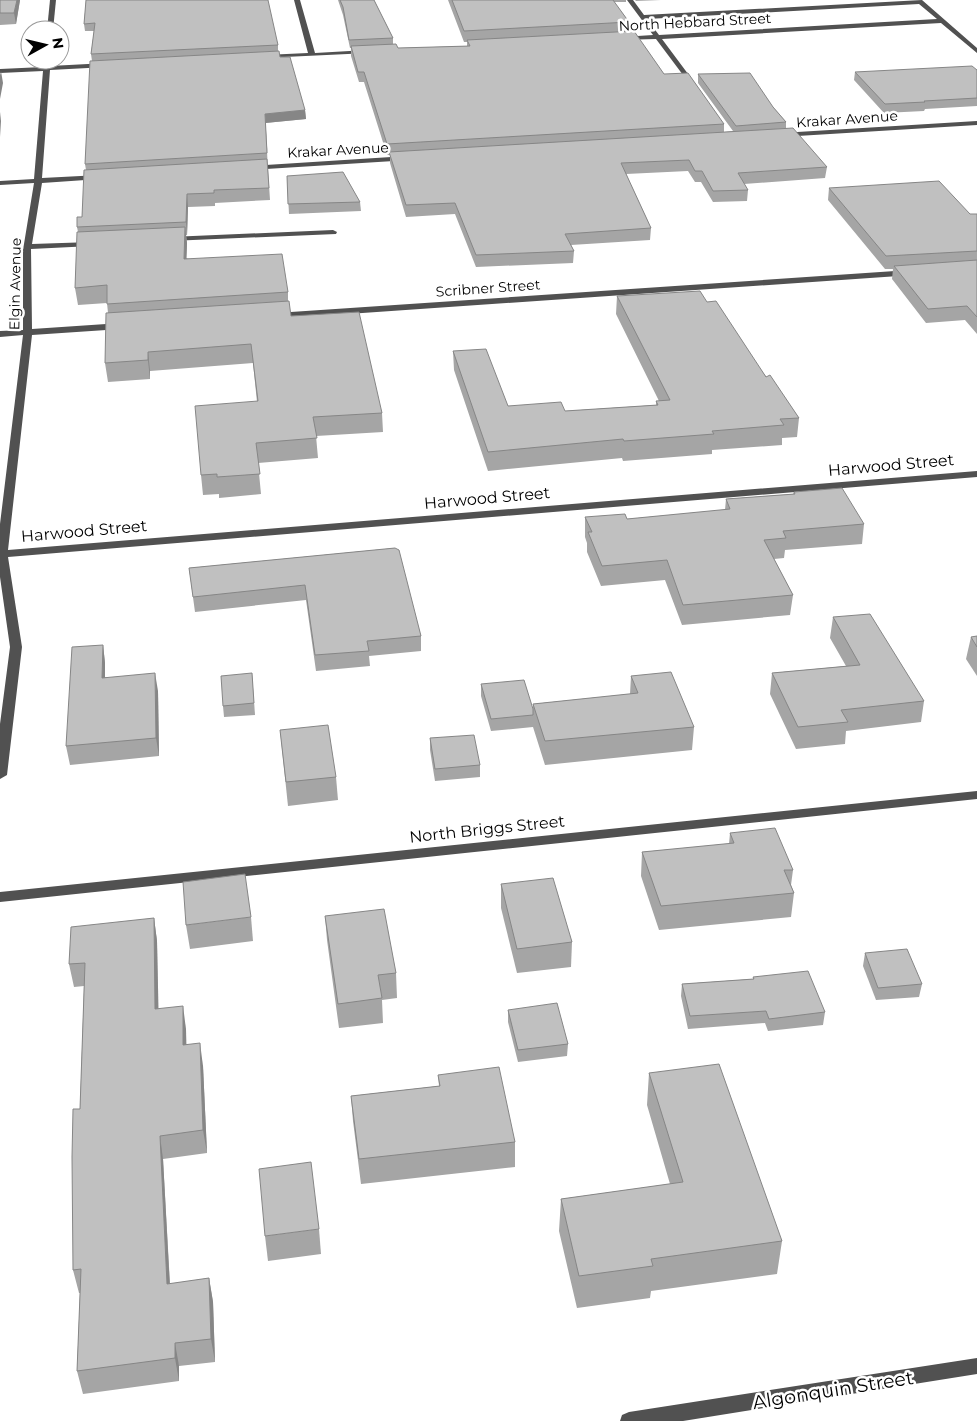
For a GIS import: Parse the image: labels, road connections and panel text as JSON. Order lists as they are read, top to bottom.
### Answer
{
  "streets": {
    "street": [
      "North Hebbard Street",
      "Krakar Avenue",
      "Elgin Avenue",
      "Scribner Street",
      "Harwood Street",
      "North Briggs Street",
      "Algonquin Street"
    ]
  },
  "crossings": [
    ["Elgin Avenue", "Harwood Street"]
  ],
  "north": "right"
}
